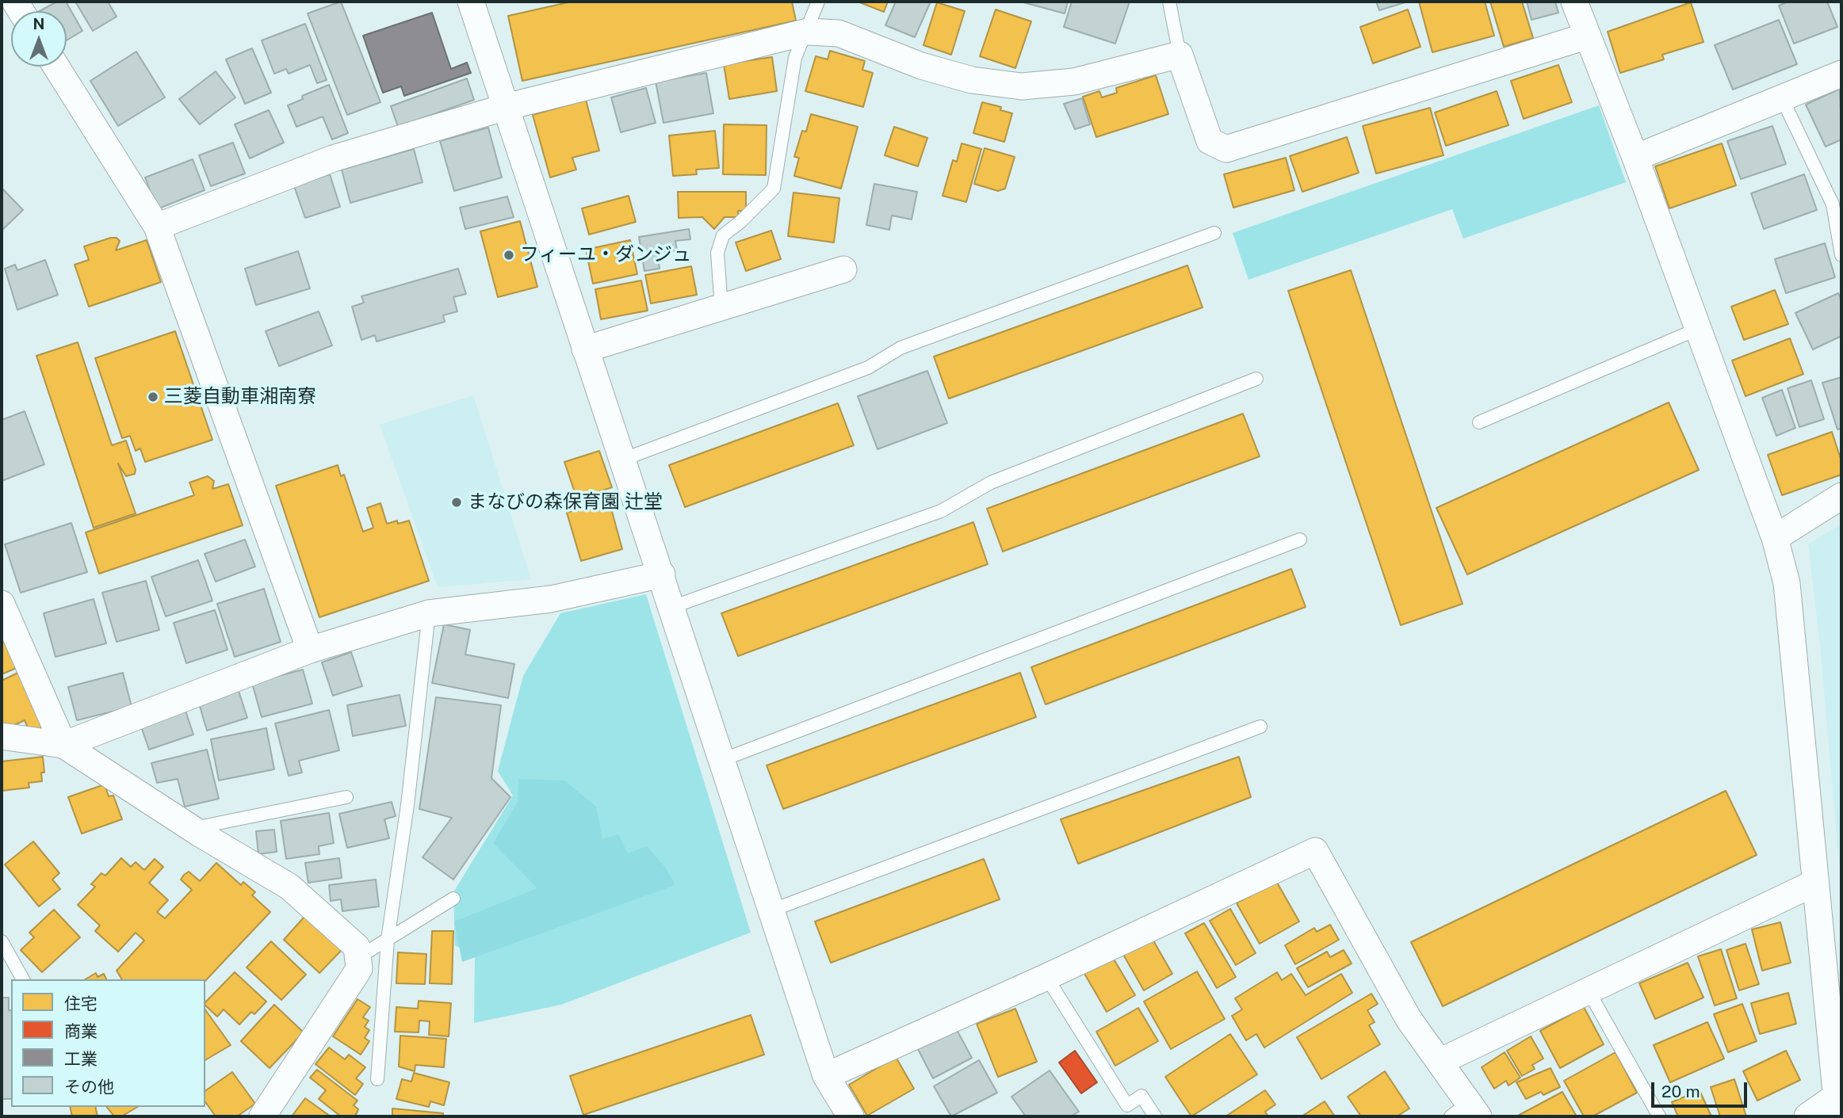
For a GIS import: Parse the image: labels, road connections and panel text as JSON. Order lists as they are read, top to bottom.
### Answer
{
  "places": ["フィーユ・ダンジュ", "三菱自動車湘南寮", "まなびの森保育園 辻堂"],
  "legend": [
    "住宅",
    "商業",
    "工業",
    "その他"
  ],
  "scale_bar": "20 m",
  "north": "top"
}
